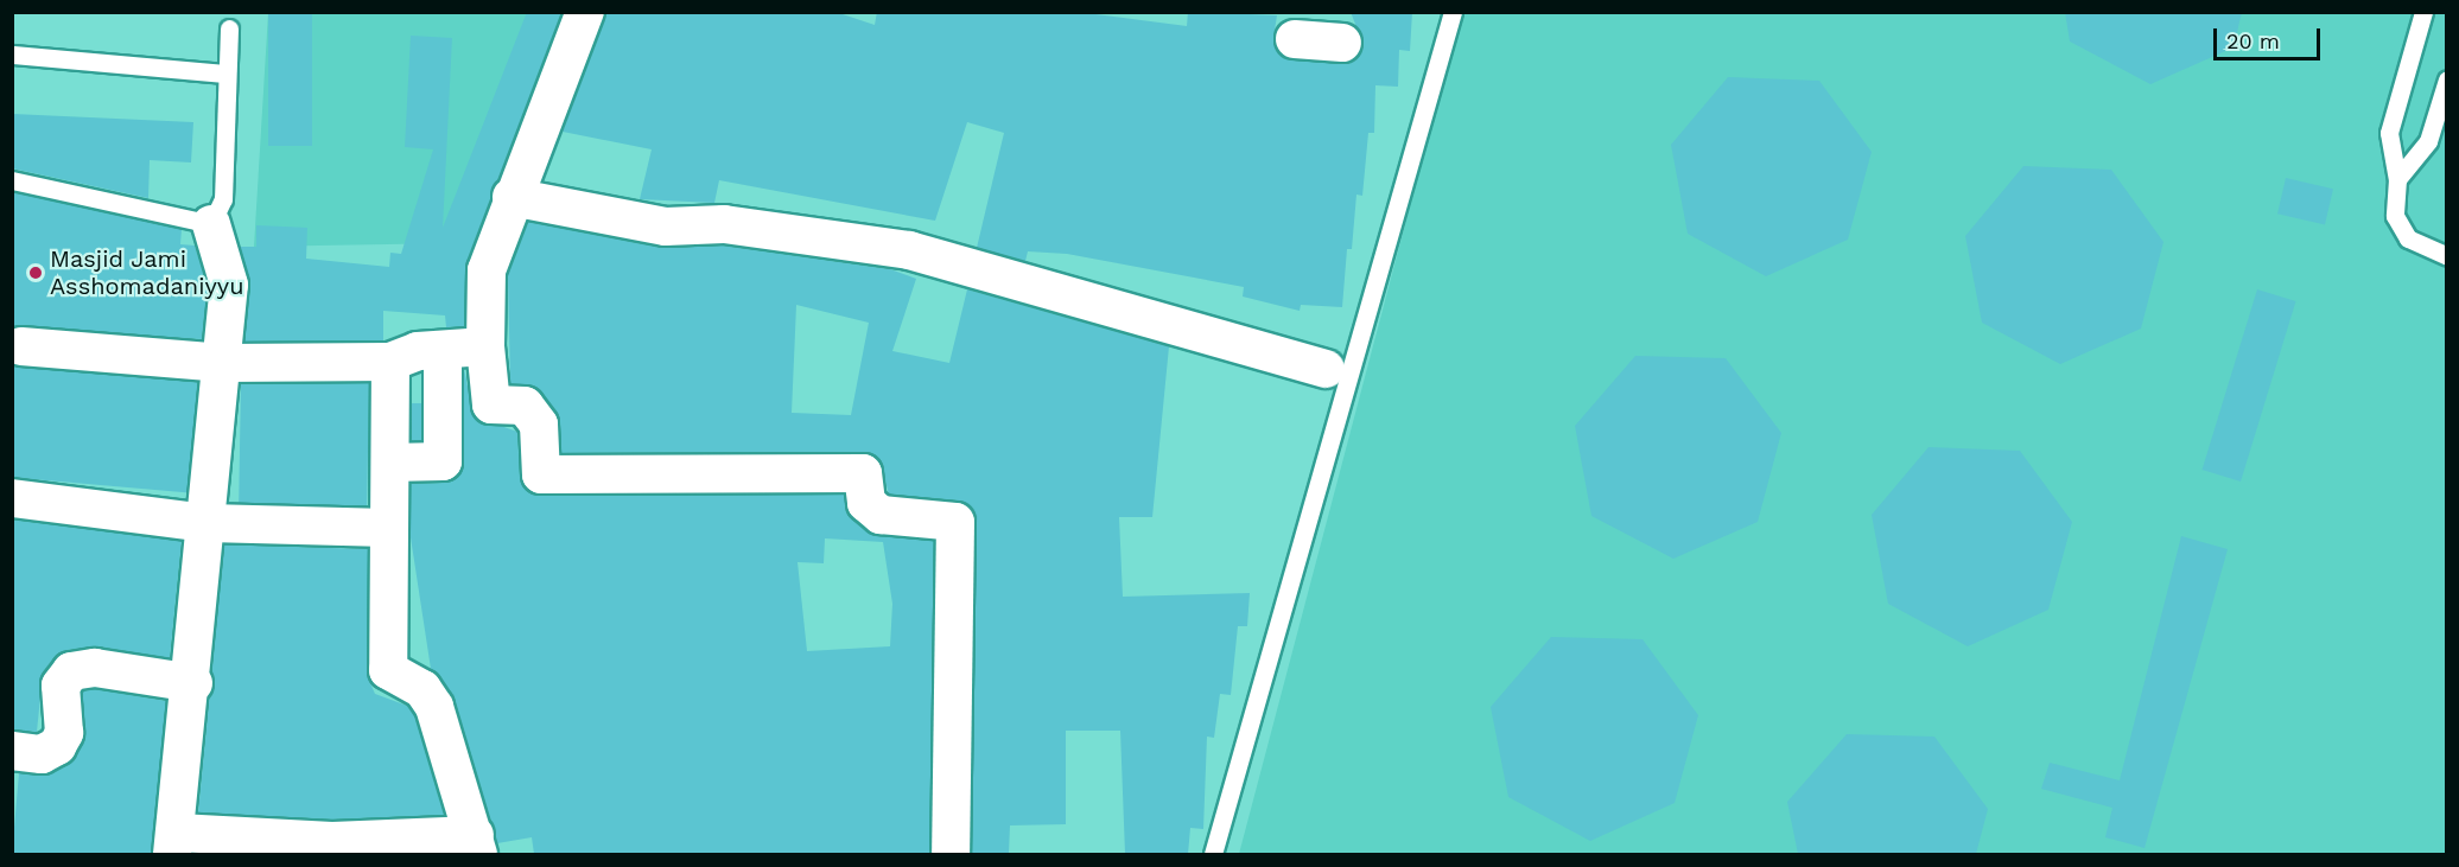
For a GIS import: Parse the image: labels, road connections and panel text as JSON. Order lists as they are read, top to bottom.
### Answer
{
  "places": ["Masjid Jami Asshomadaniyyu"],
  "scale_bar": "20 m"
}
